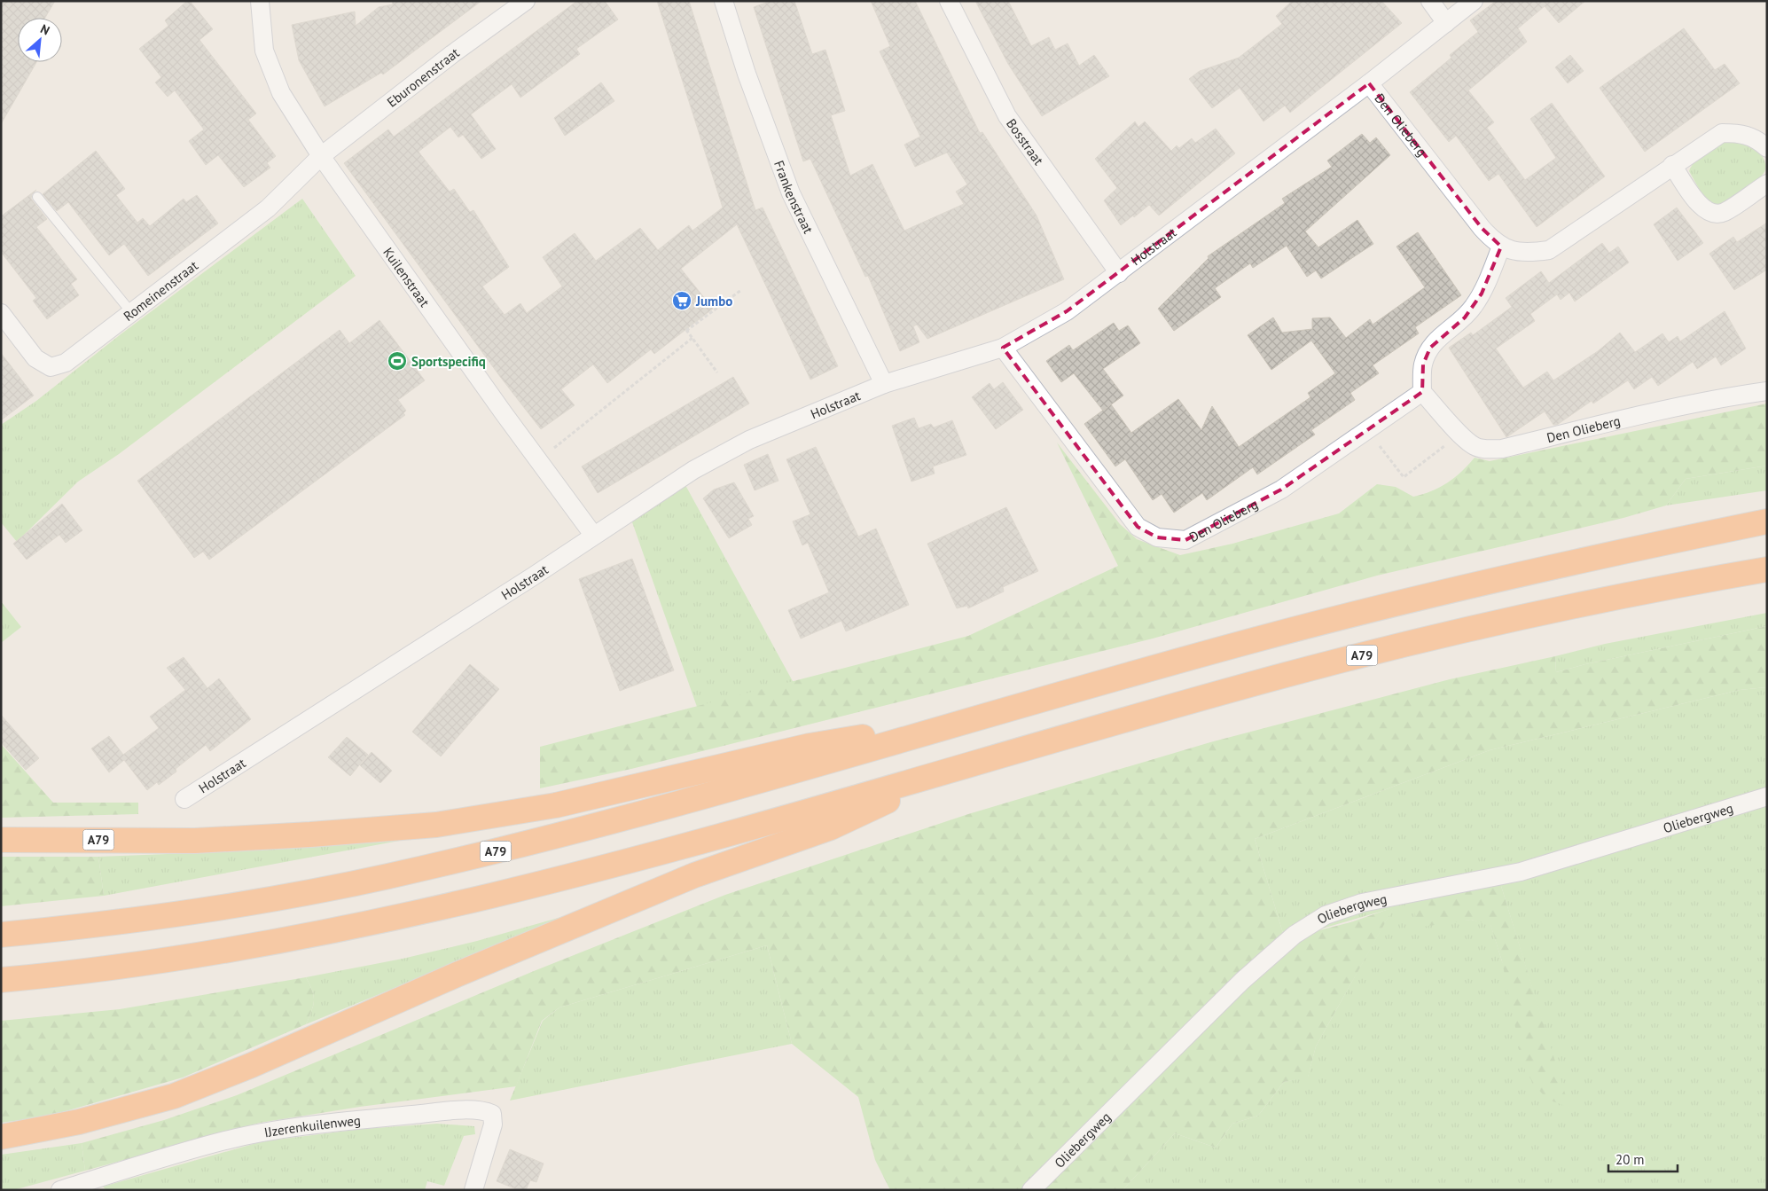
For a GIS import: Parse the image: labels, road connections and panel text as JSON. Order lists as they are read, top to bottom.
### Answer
{
  "streets": {
    "highway": ["A79"],
    "street": [
      "Eburonenstraat",
      "Den Olieberg",
      "Bosstraat",
      "Frankenstraat",
      "Holstraat",
      "Kuilenstraat",
      "Romeinenstraat",
      "Oliebergweg",
      "IJzerenkuilenweg"
    ]
  },
  "crossings": [
    ["Eburonenstraat", "Kuilenstraat"],
    ["Eburonenstraat", "Romeinenstraat"],
    ["Den Olieberg", "Holstraat"],
    ["Bosstraat", "Holstraat"],
    ["Frankenstraat", "Holstraat"],
    ["Holstraat", "Kuilenstraat"],
    ["Kuilenstraat", "Romeinenstraat"]
  ],
  "places": {
    "supermarket": ["Jumbo"],
    "sports": ["Sportspecifiq"]
  },
  "scale_bar": "20 m",
  "north": "top right"
}
